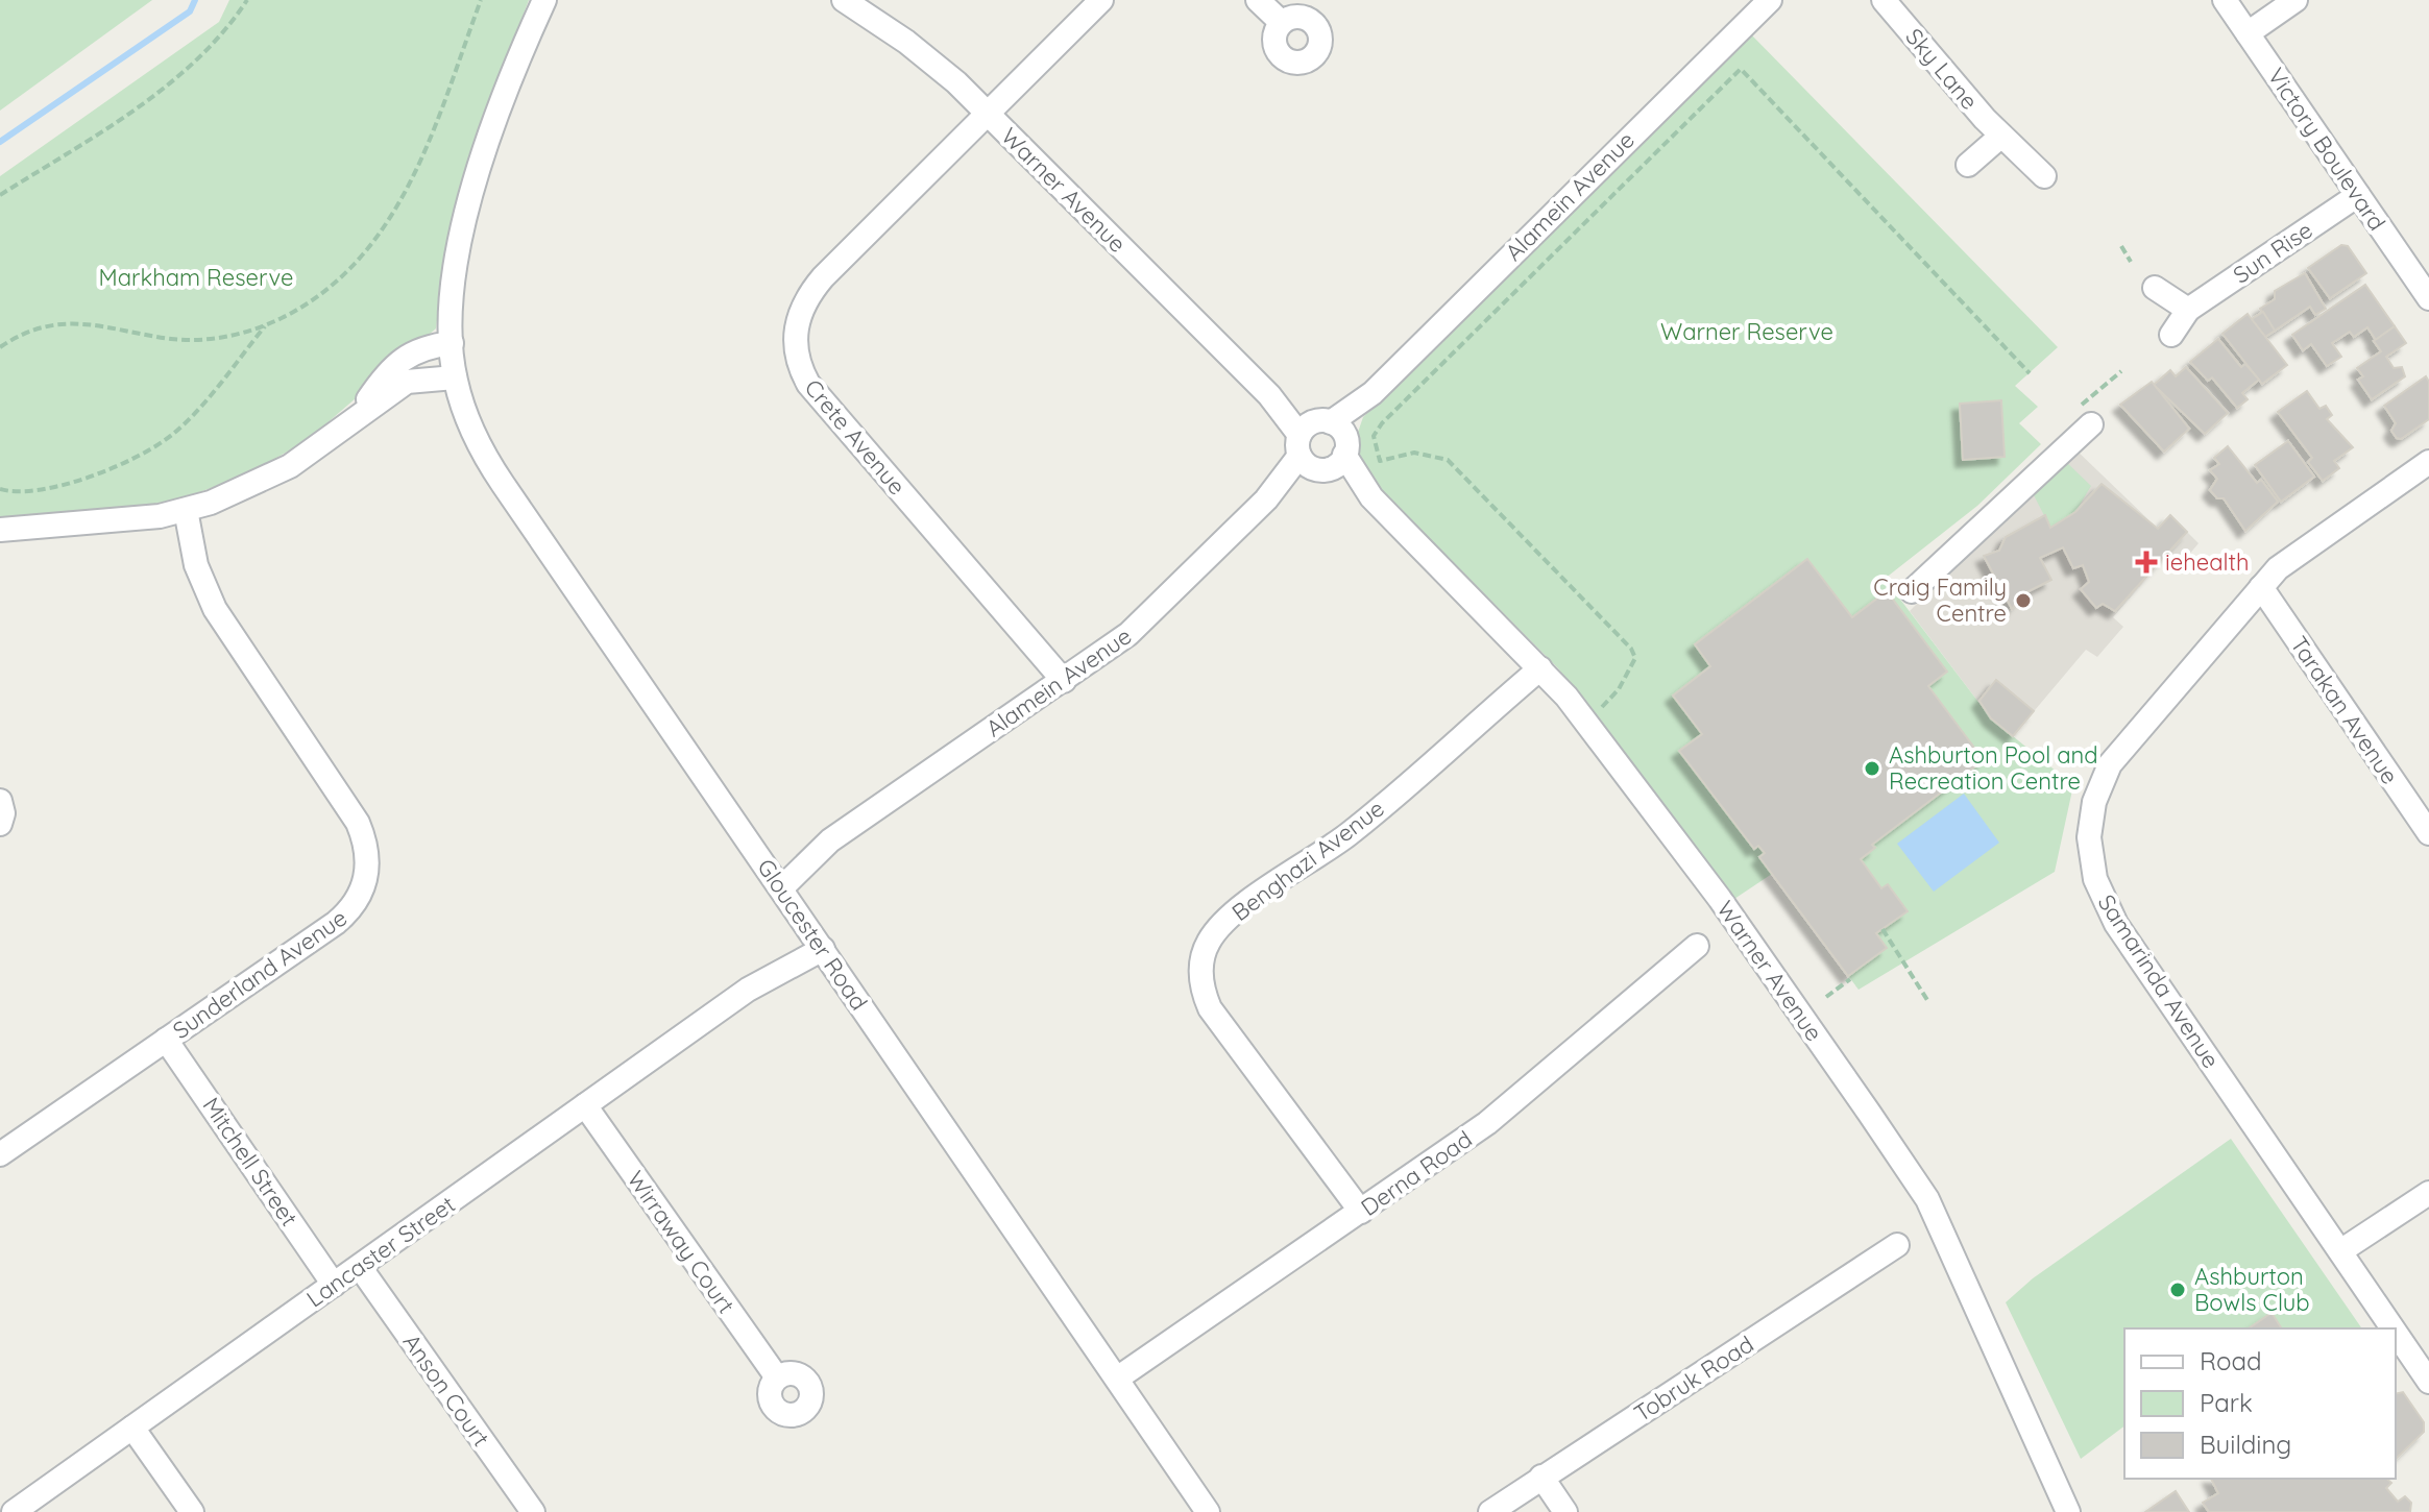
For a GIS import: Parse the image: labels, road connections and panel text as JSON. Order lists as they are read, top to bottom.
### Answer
{
  "streets": {
    "street": [
      "Sky Lane",
      "Victory Boulevard",
      "Warner Avenue",
      "Alamein Avenue",
      "Sun Rise",
      "Crete Avenue",
      "Tarakan Avenue",
      "Benghazi Avenue",
      "Gloucester Road",
      "Sunderland Avenue",
      "Samarinda Avenue",
      "Mitchell Street",
      "Derna Road",
      "Wirraway Court",
      "Lancaster Street",
      "Tobruk Road",
      "Anson Court"
    ]
  },
  "crossings": [
    ["Victory Boulevard", "Sun Rise"],
    ["Warner Avenue", "Alamein Avenue"],
    ["Warner Avenue", "Crete Avenue"],
    ["Warner Avenue", "Benghazi Avenue"],
    ["Alamein Avenue", "Crete Avenue"],
    ["Alamein Avenue", "Gloucester Road"],
    ["Tarakan Avenue", "Samarinda Avenue"],
    ["Benghazi Avenue", "Derna Road"],
    ["Gloucester Road", "Derna Road"],
    ["Gloucester Road", "Lancaster Street"],
    ["Sunderland Avenue", "Mitchell Street"],
    ["Mitchell Street", "Lancaster Street"],
    ["Wirraway Court", "Lancaster Street"],
    ["Lancaster Street", "Anson Court"]
  ],
  "parks": ["Markham Reserve", "Warner Reserve"],
  "places": {
    "health": ["iehealth"],
    "other": ["Craig Family Centre", "Ashburton Pool and Recreation Centre", "Ashburton Bowls Club"]
  },
  "legend": ["Road", "Park", "Building"]
}
